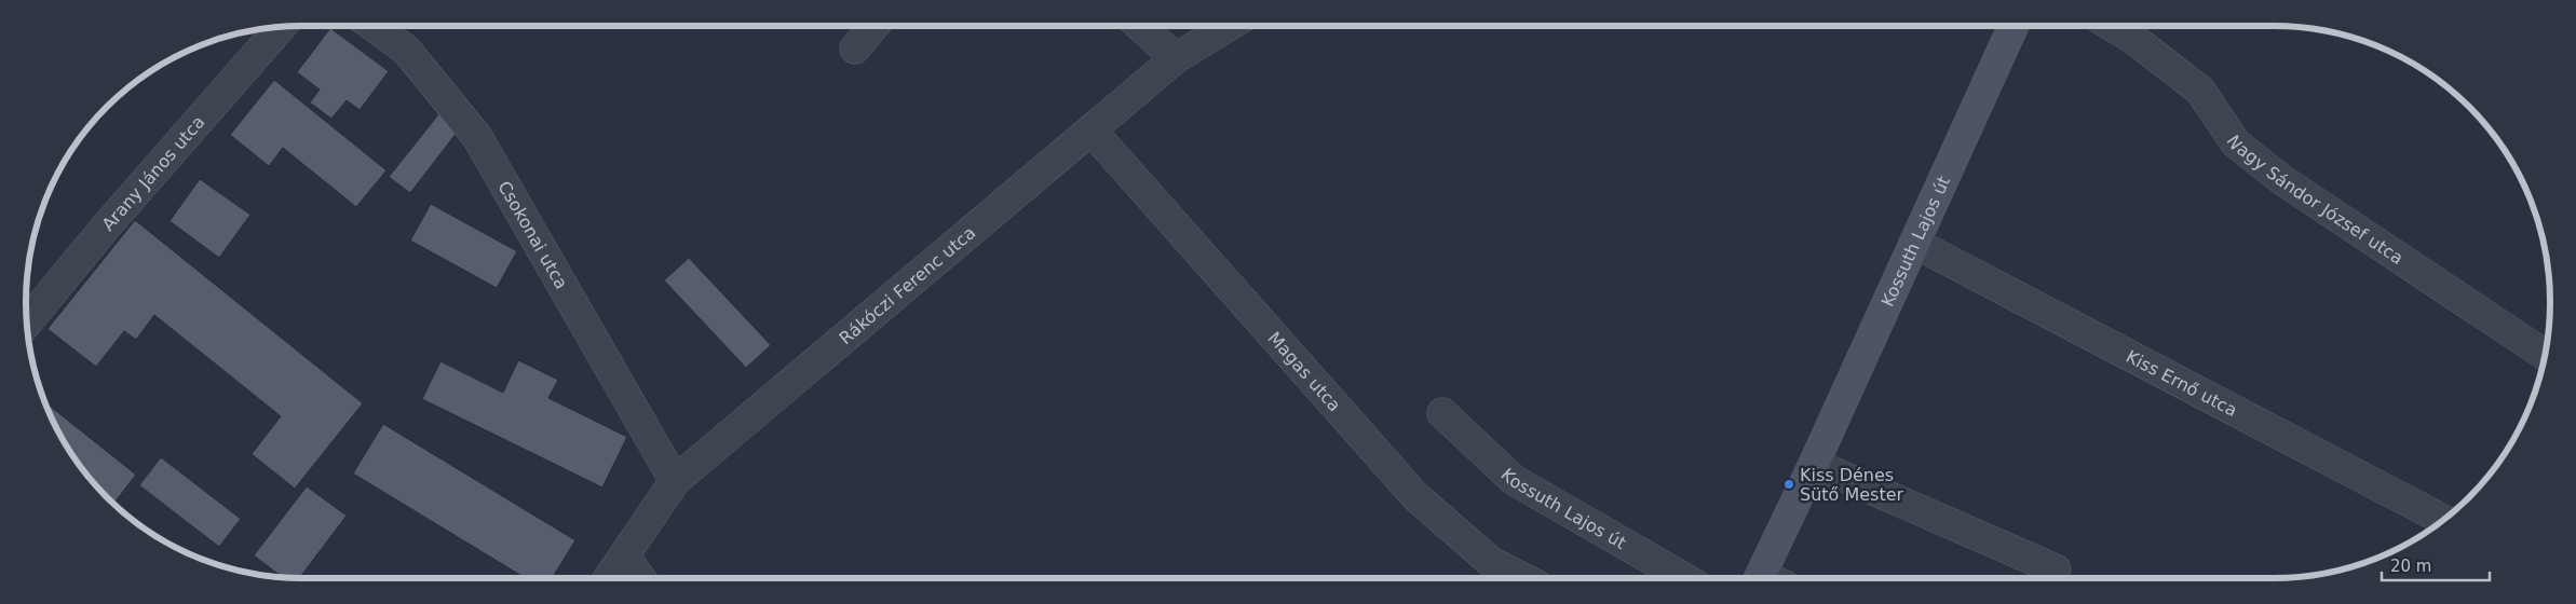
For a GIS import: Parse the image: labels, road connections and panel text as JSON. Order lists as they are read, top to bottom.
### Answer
{
  "streets": {
    "main road": ["Kossuth Lajos út"],
    "street": [
      "Arany János utca",
      "Nagy Sándor József utca",
      "Csokonai utca",
      "Rákóczi Ferenc utca",
      "Magas utca",
      "Kiss Ernő utca"
    ]
  },
  "crossings": [
    ["Csokonai utca", "Rákóczi Ferenc utca"],
    ["Kossuth Lajos út", "Kiss Ernő utca"],
    ["Rákóczi Ferenc utca", "Magas utca"]
  ],
  "places": ["Kiss Dénes Sütő Mester"],
  "scale_bar": "20 m"
}
